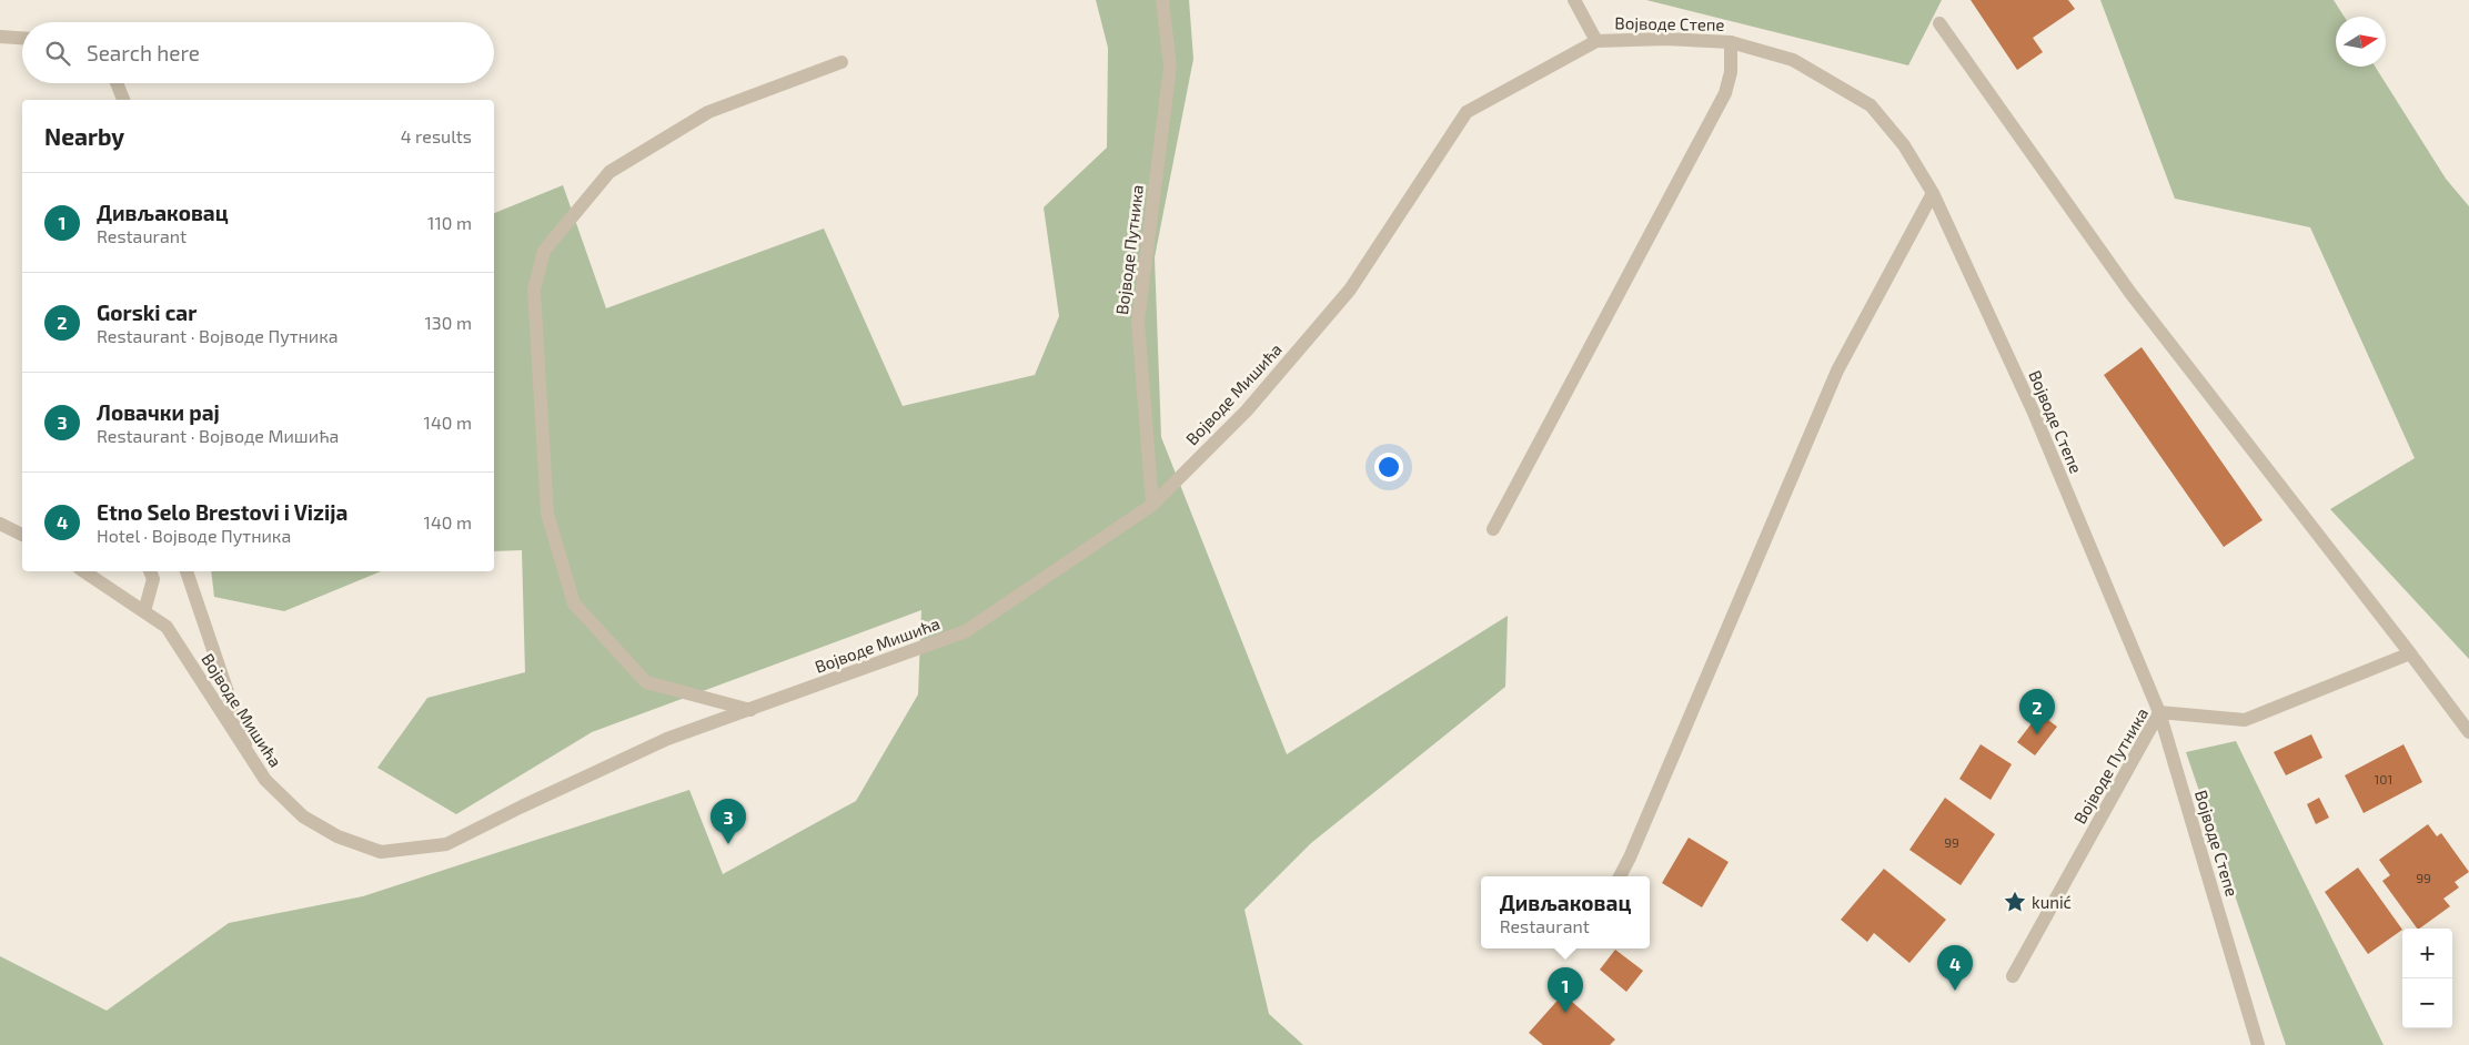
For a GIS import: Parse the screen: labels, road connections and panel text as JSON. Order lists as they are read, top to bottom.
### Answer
{
  "streets": {
    "street": ["Војводе Степе", "Војводе Путника", "Војводе Мишића"]
  },
  "crossings": [
    ["Војводе Степе", "Војводе Путника"],
    ["Војводе Степе", "Војводе Мишића"],
    ["Војводе Путника", "Војводе Мишића"]
  ],
  "places": {
    "place": ["kunić"]
  },
  "house_numbers": ["101", "99", "99"],
  "north": "right",
  "page": {
    "search": "Search here",
    "heading": ["Nearby", "4 results"],
    "list": [
      {
        "mark": "1",
        "name": "Дивљаковац",
        "note": "Restaurant",
        "value": "110 m"
      },
      {
        "mark": "2",
        "name": "Gorski car",
        "note": "Restaurant · Војводе Путника",
        "value": "130 m"
      },
      {
        "mark": "3",
        "name": "Ловачки рај",
        "note": "Restaurant · Војводе Мишића",
        "value": "140 m"
      },
      {
        "mark": "4",
        "name": "Etno Selo Brestovi i Vizija",
        "note": "Hotel · Војводе Путника",
        "value": "140 m"
      }
    ],
    "pins": [
      "2",
      "3",
      "4",
      "1"
    ],
    "popup": ["Дивљаковац", "Restaurant"],
    "map_buttons": ["+", "−"]
  }
}
